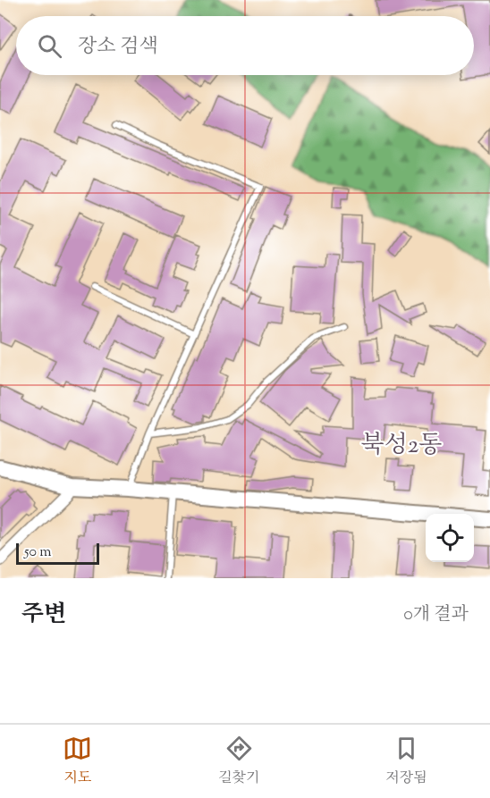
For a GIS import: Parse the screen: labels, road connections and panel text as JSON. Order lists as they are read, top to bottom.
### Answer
{
  "districts": ["북성2동"],
  "scale_bar": "50 m",
  "page": {
    "search": "장소 검색",
    "scale": "50 m",
    "heading": ["주변", "0개 결과"],
    "nav": ["지도", "길찾기", "저장됨"]
  }
}
